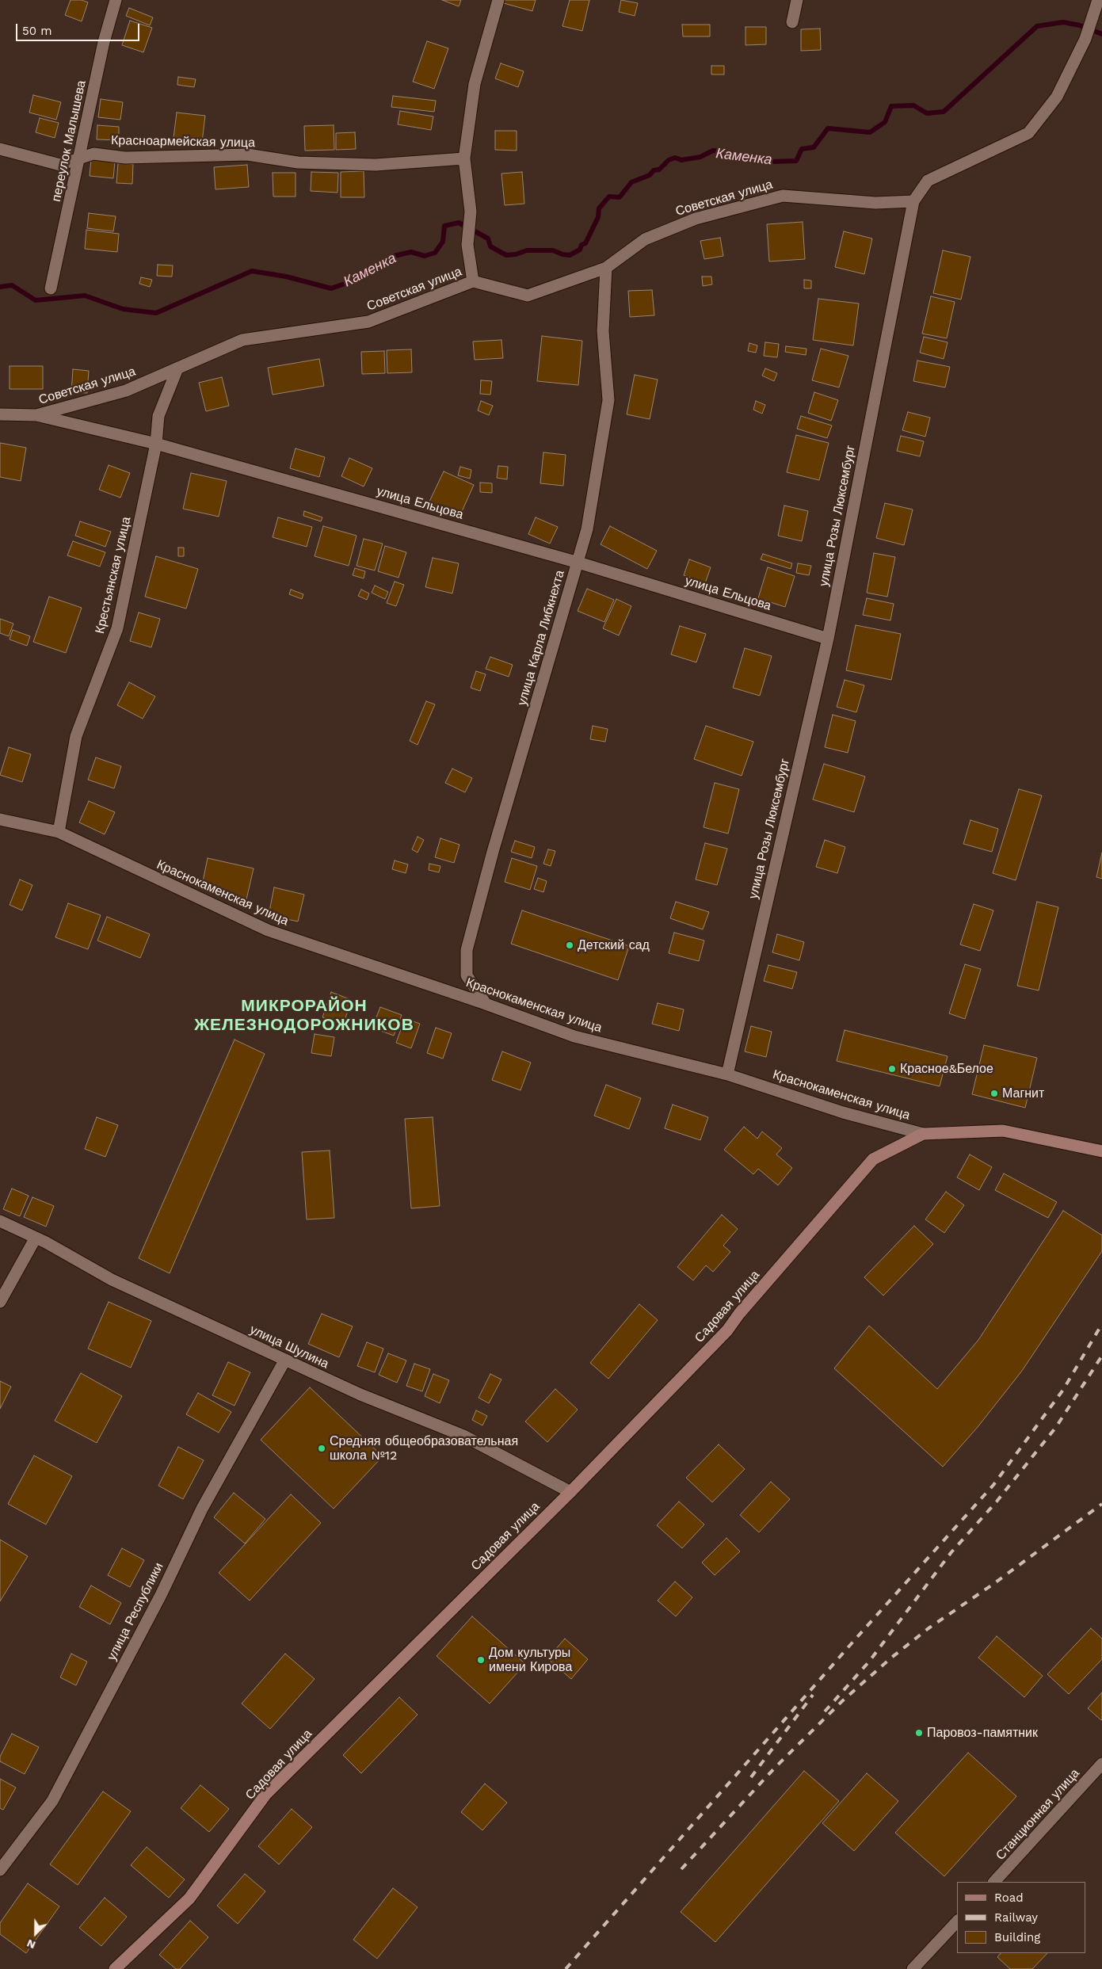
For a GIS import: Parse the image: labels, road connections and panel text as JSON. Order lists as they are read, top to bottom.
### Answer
{
  "streets": {
    "street": [
      "переулок Малышева",
      "Красноармейская улица",
      "Советская улица",
      "улица Ельцова",
      "улица Розы Люксембург",
      "Крестьянская улица",
      "улица Карла Либкнехта",
      "Краснокаменская улица",
      "Садовая улица",
      "улица Шулина",
      "улица Республики",
      "Станционная улица"
    ]
  },
  "crossings": [
    ["переулок Малышева", "Красноармейская улица"],
    ["Советская улица", "улица Ельцова"],
    ["Советская улица", "улица Розы Люксембург"],
    ["Советская улица", "Крестьянская улица"],
    ["Советская улица", "улица Карла Либкнехта"],
    ["улица Ельцова", "улица Розы Люксембург"],
    ["улица Ельцова", "Крестьянская улица"],
    ["улица Ельцова", "улица Карла Либкнехта"],
    ["улица Розы Люксембург", "Краснокаменская улица"],
    ["Крестьянская улица", "Краснокаменская улица"],
    ["улица Карла Либкнехта", "Краснокаменская улица"],
    ["Краснокаменская улица", "Садовая улица"],
    ["Садовая улица", "улица Шулина"],
    ["улица Шулина", "улица Республики"]
  ],
  "districts": ["МИКРОРАЙОН ЖЕЛЕЗНОДОРОЖНИКОВ"],
  "water": ["Каменка"],
  "places": [
    "Детский сад",
    "Красное&Белое",
    "Магнит",
    "Средняя общеобразовательная школа №12",
    "Дом культуры имени Кирова",
    "Паровоз-памятник"
  ],
  "legend": ["Road", "Railway", "Building"],
  "scale_bar": "50 m",
  "north": "bottom left"
}
